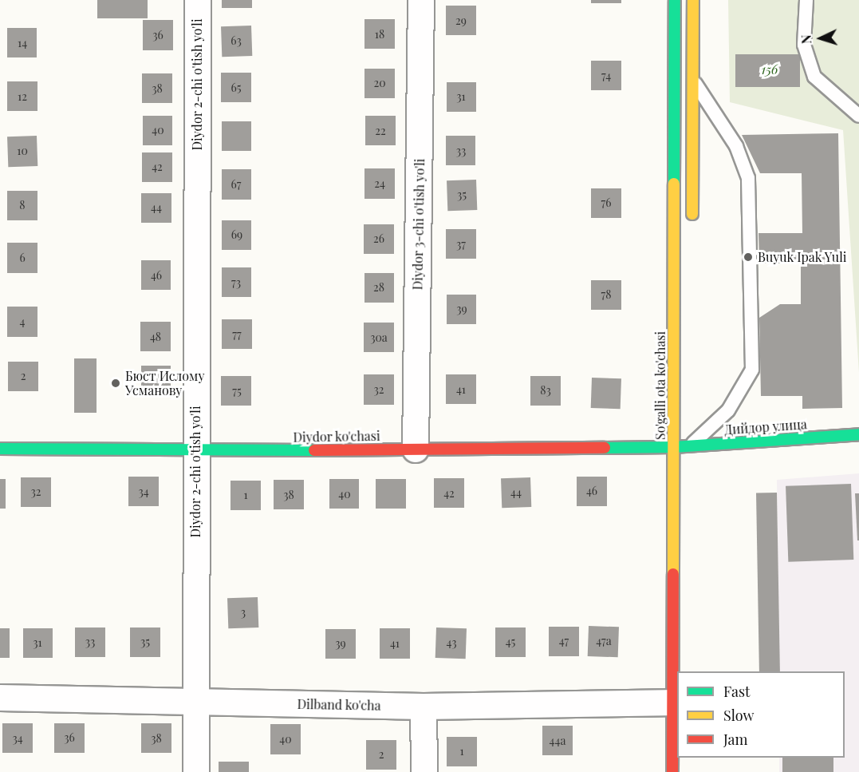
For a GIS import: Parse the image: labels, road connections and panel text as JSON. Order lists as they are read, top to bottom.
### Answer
{
  "streets": {
    "main road": ["So'galli ota ko'chasi", "Дийдор улица", "Diydor ko'chasi"],
    "street": ["Diydor 2-chi o'tish yo'li", "Diydor 3-chi o'tish yo'li", "Dilband ko'cha"]
  },
  "crossings": [
    ["Diydor 2-chi o'tish yo'li", "Diydor ko'chasi"],
    ["Diydor 2-chi o'tish yo'li", "Dilband ko'cha"],
    ["Diydor 3-chi o'tish yo'li", "Diydor ko'chasi"],
    ["So'galli ota ko'chasi", "Дийдор улица"],
    ["So'galli ota ko'chasi", "Diydor ko'chasi"],
    ["So'galli ota ko'chasi", "Dilband ko'cha"],
    ["Дийдор улица", "Diydor ko'chasi"]
  ],
  "parks": ["156"],
  "places": ["Buyuk Ipak Yuli", "Бюст Ислому Усманову"],
  "house_numbers": [
    "29",
    "18",
    "36",
    "63",
    "14",
    "74",
    "20",
    "65",
    "38",
    "12",
    "31",
    "40",
    "22",
    "10",
    "33",
    "42",
    "24",
    "67",
    "35",
    "76",
    "8",
    "44",
    "69",
    "26",
    "37",
    "6",
    "46",
    "73",
    "28",
    "78",
    "39",
    "4",
    "77",
    "48",
    "30a",
    "2",
    "32",
    "41",
    "83",
    "75",
    "46",
    "32",
    "34",
    "44",
    "42",
    "40",
    "1",
    "38",
    "3",
    "47",
    "47a",
    "33",
    "35",
    "45",
    "31",
    "43",
    "39",
    "41",
    "36",
    "34",
    "38",
    "40",
    "44a",
    "1",
    "2"
  ],
  "legend": ["Fast", "Slow", "Jam"],
  "north": "left"
}
